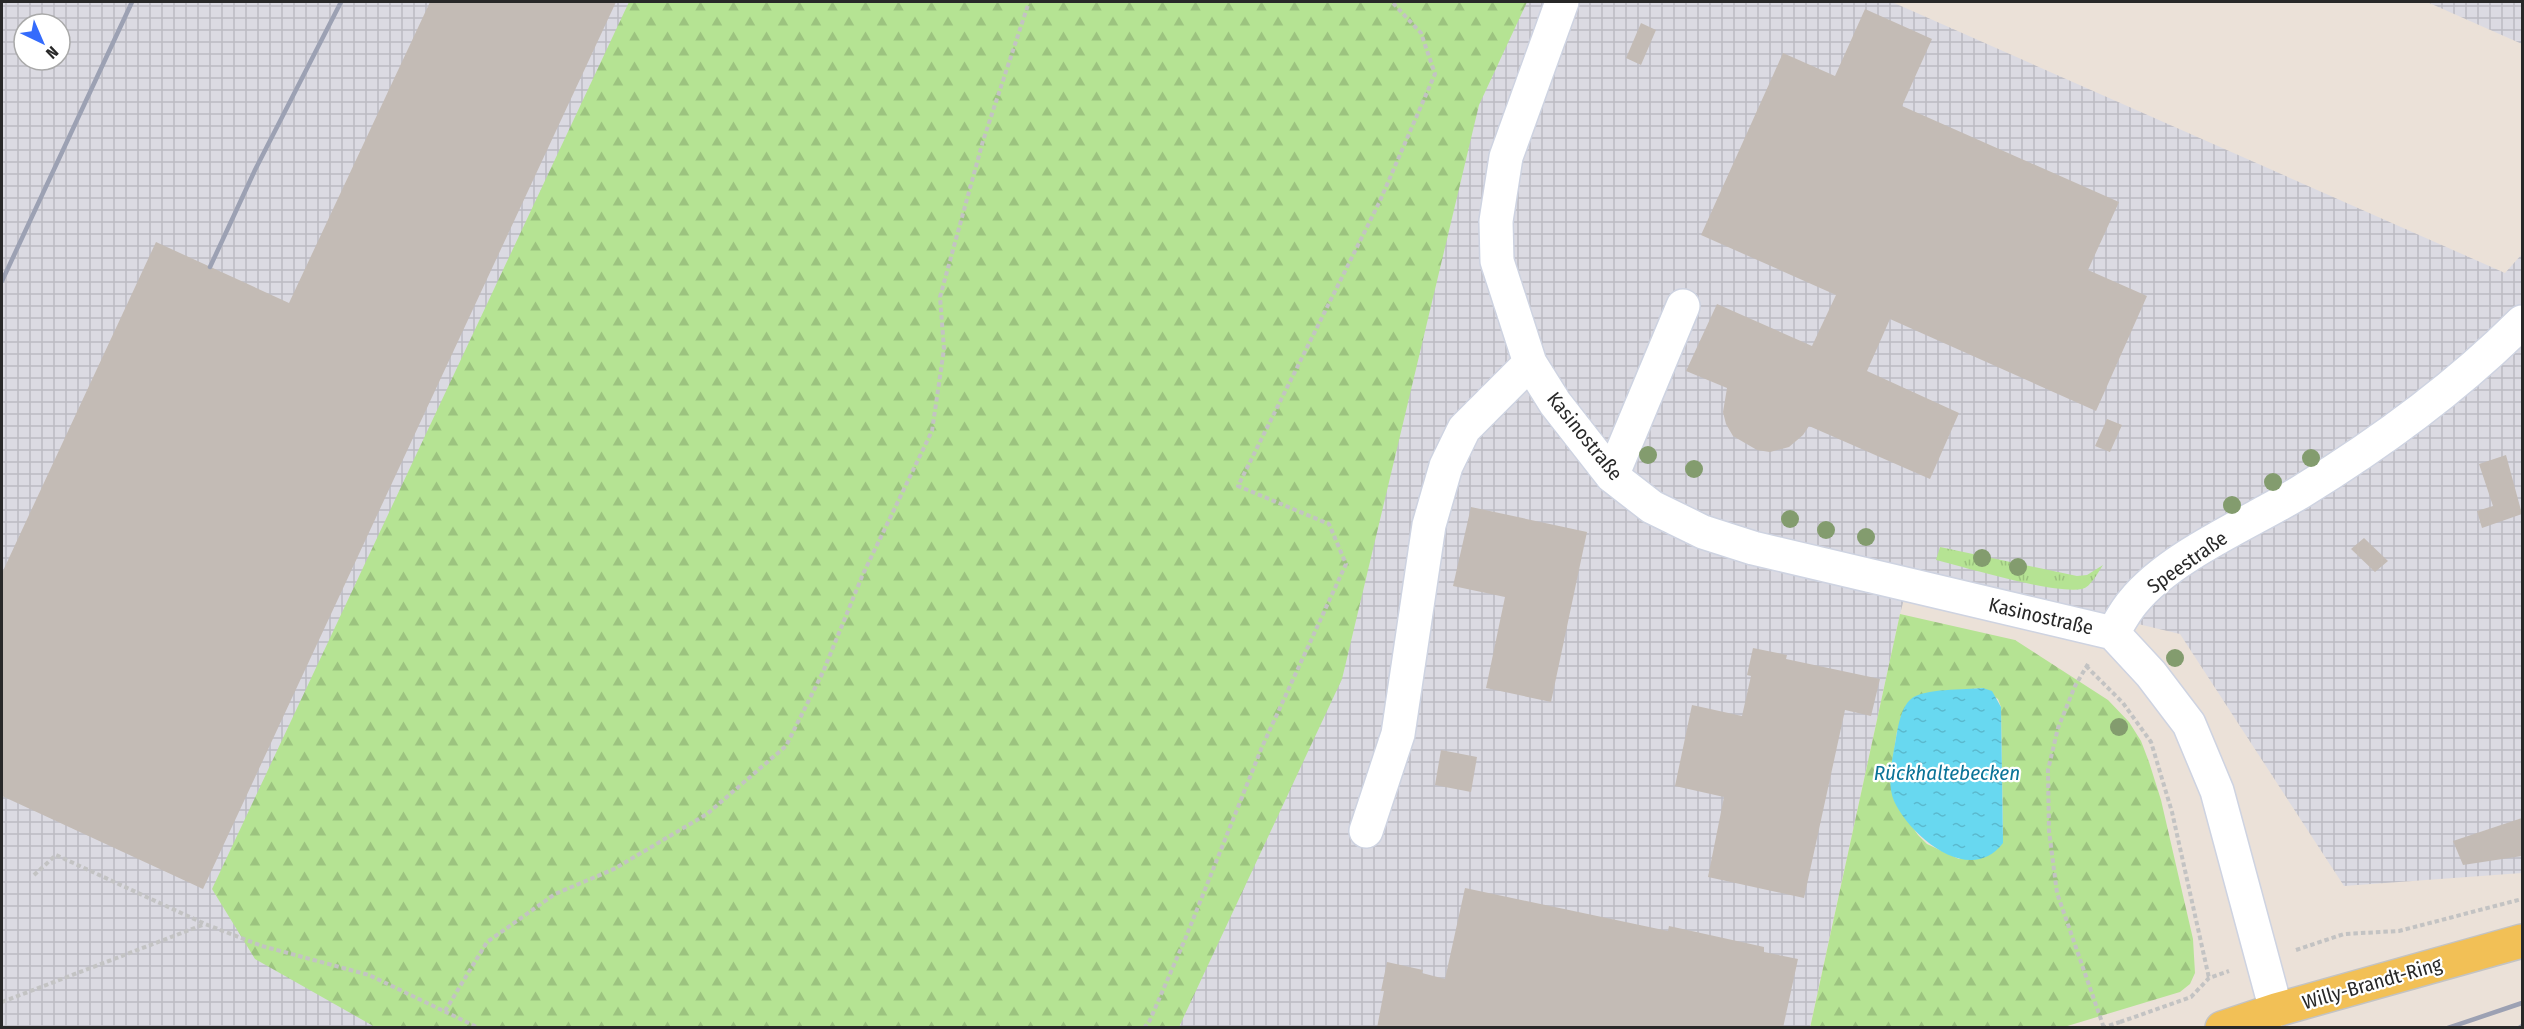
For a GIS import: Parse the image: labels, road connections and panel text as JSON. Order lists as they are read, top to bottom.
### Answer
{
  "streets": {
    "main road": ["Willy-Brandt-Ring"],
    "street": ["Kasinostraße", "Speestraße"]
  },
  "crossings": [
    ["Kasinostraße", "Speestraße"]
  ],
  "water": ["Rückhaltebecken"],
  "north": "bottom right"
}
